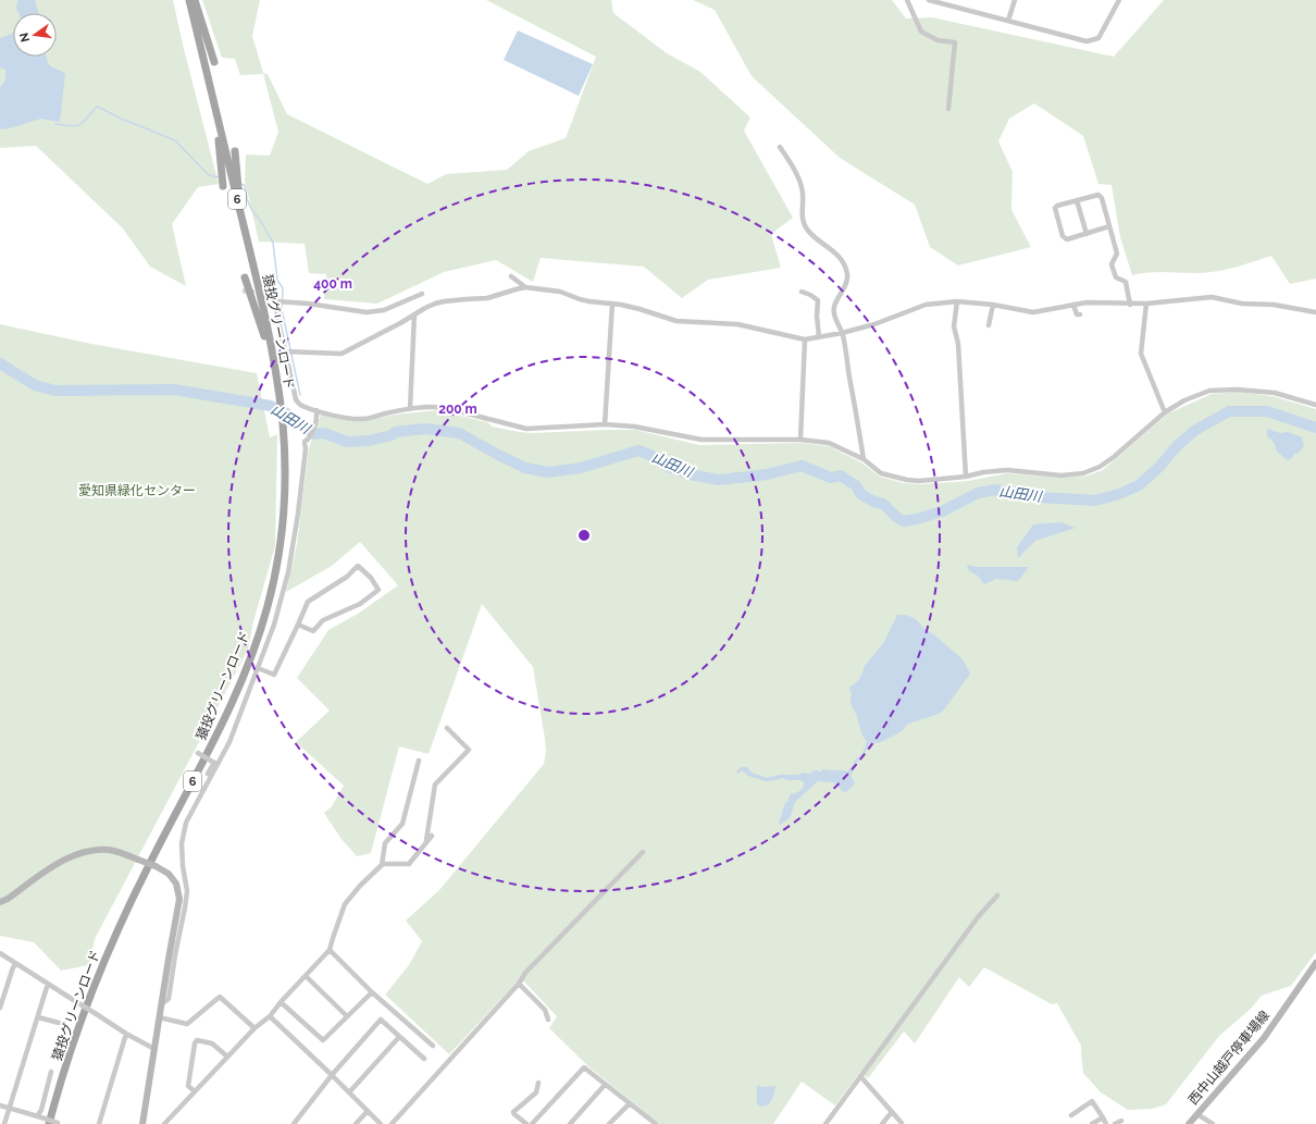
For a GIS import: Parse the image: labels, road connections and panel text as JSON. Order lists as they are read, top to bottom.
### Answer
{
  "streets": {
    "main road": ["6", "猿投グリーンロード"],
    "street": ["西中山越戸停車場線"]
  },
  "water": ["山田川"],
  "parks": ["愛知県緑化センター"],
  "north": "left",
  "rings": ["400 m", "200 m"]
}
